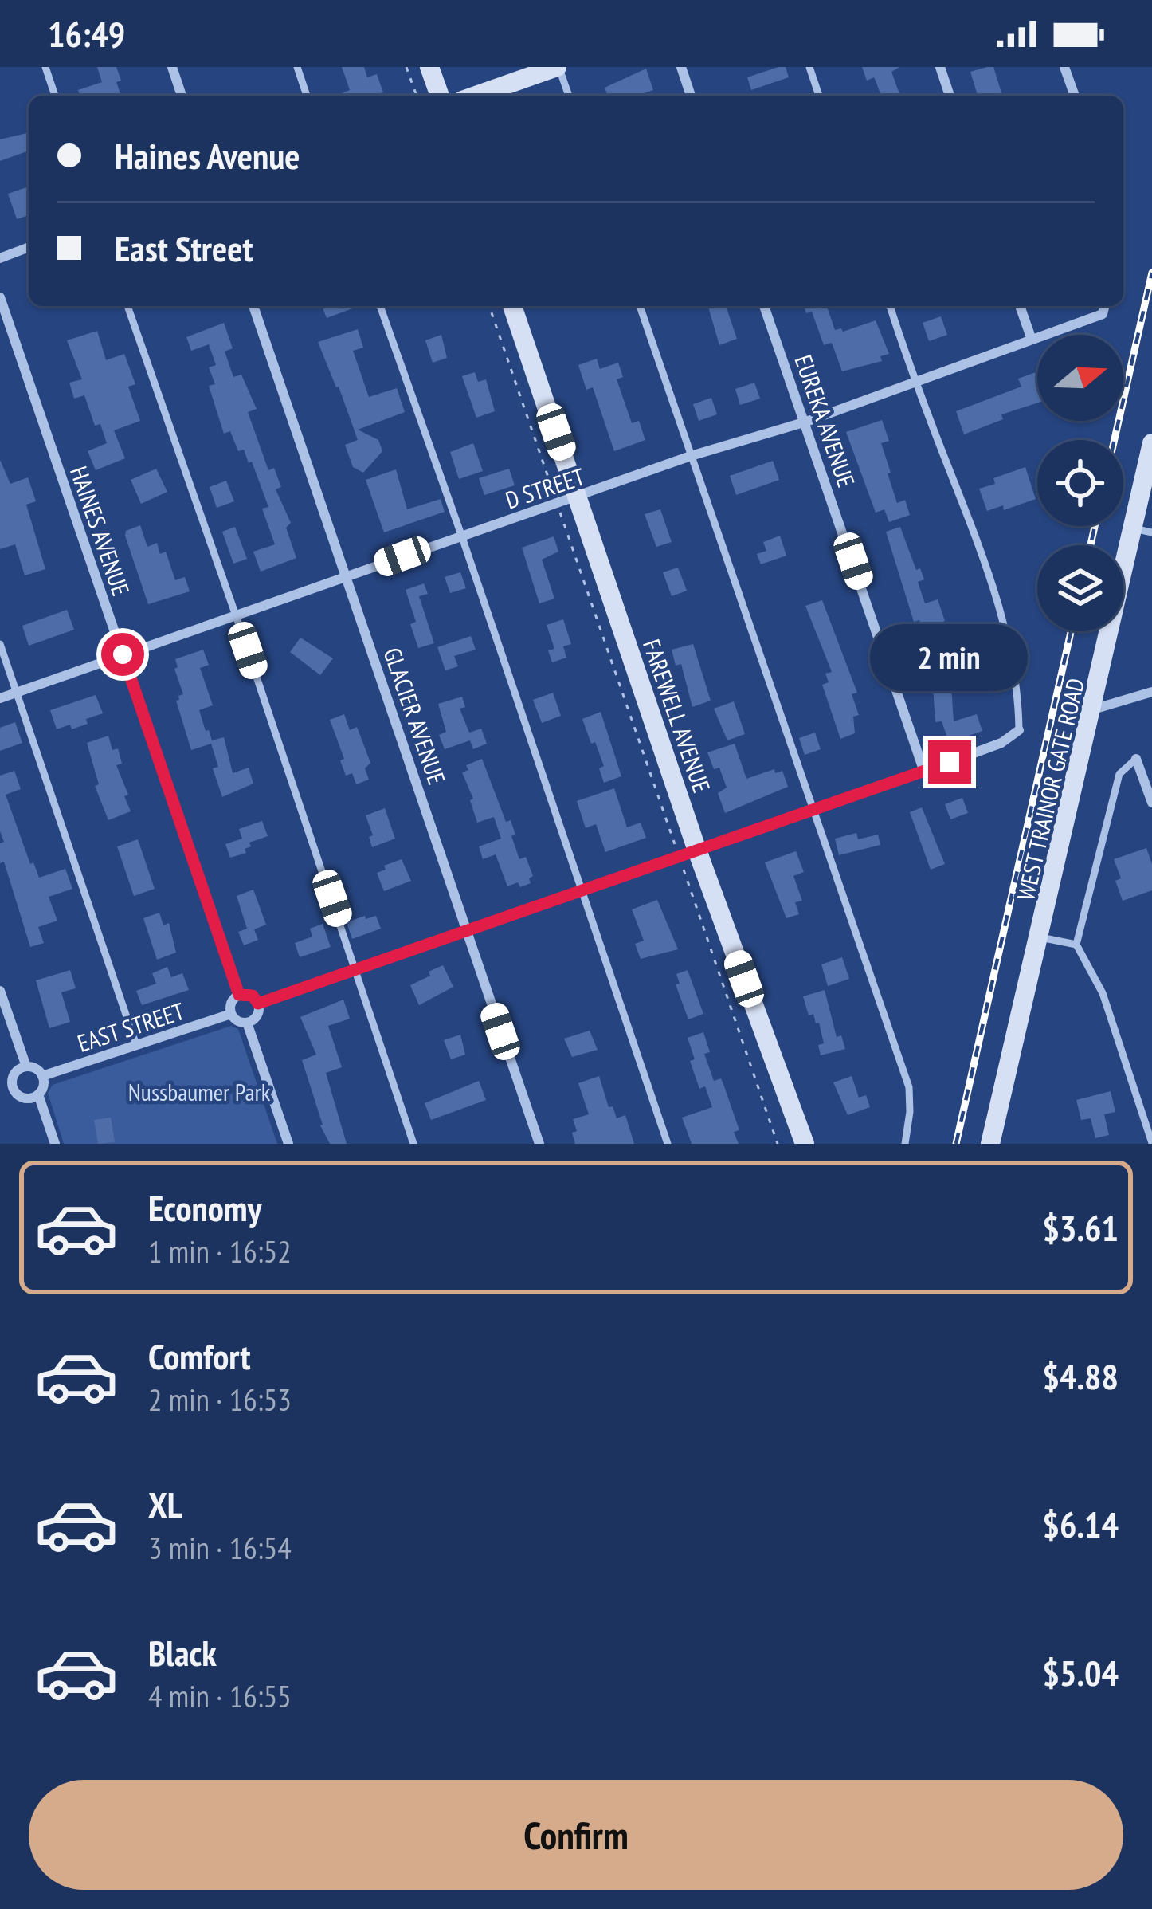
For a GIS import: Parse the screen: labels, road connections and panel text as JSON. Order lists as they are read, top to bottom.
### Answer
{
  "streets": {
    "street": [
      "EUREKA AVENUE",
      "D STREET",
      "HAINES AVENUE",
      "GLACIER AVENUE",
      "FAREWELL AVENUE",
      "WEST TRAINOR GATE ROAD",
      "EAST STREET"
    ]
  },
  "crossings": [
    ["EUREKA AVENUE", "D STREET"],
    ["D STREET", "HAINES AVENUE"],
    ["D STREET", "GLACIER AVENUE"],
    ["D STREET", "FAREWELL AVENUE"],
    ["HAINES AVENUE", "EAST STREET"]
  ],
  "parks": ["Nussbaumer Park"],
  "north": "right",
  "page": {
    "status": "16:49",
    "banner": ["Haines Avenue", "East Street"],
    "bubble": "2 min",
    "list": [
      {
        "name": "Economy",
        "note": "1 min · 16:52",
        "value": "$3.61"
      },
      {
        "name": "Comfort",
        "note": "2 min · 16:53",
        "value": "$4.88"
      },
      {
        "name": "XL",
        "note": "3 min · 16:54",
        "value": "$6.14"
      },
      {
        "name": "Black",
        "note": "4 min · 16:55",
        "value": "$5.04"
      }
    ],
    "buttons": "Confirm"
  }
}
